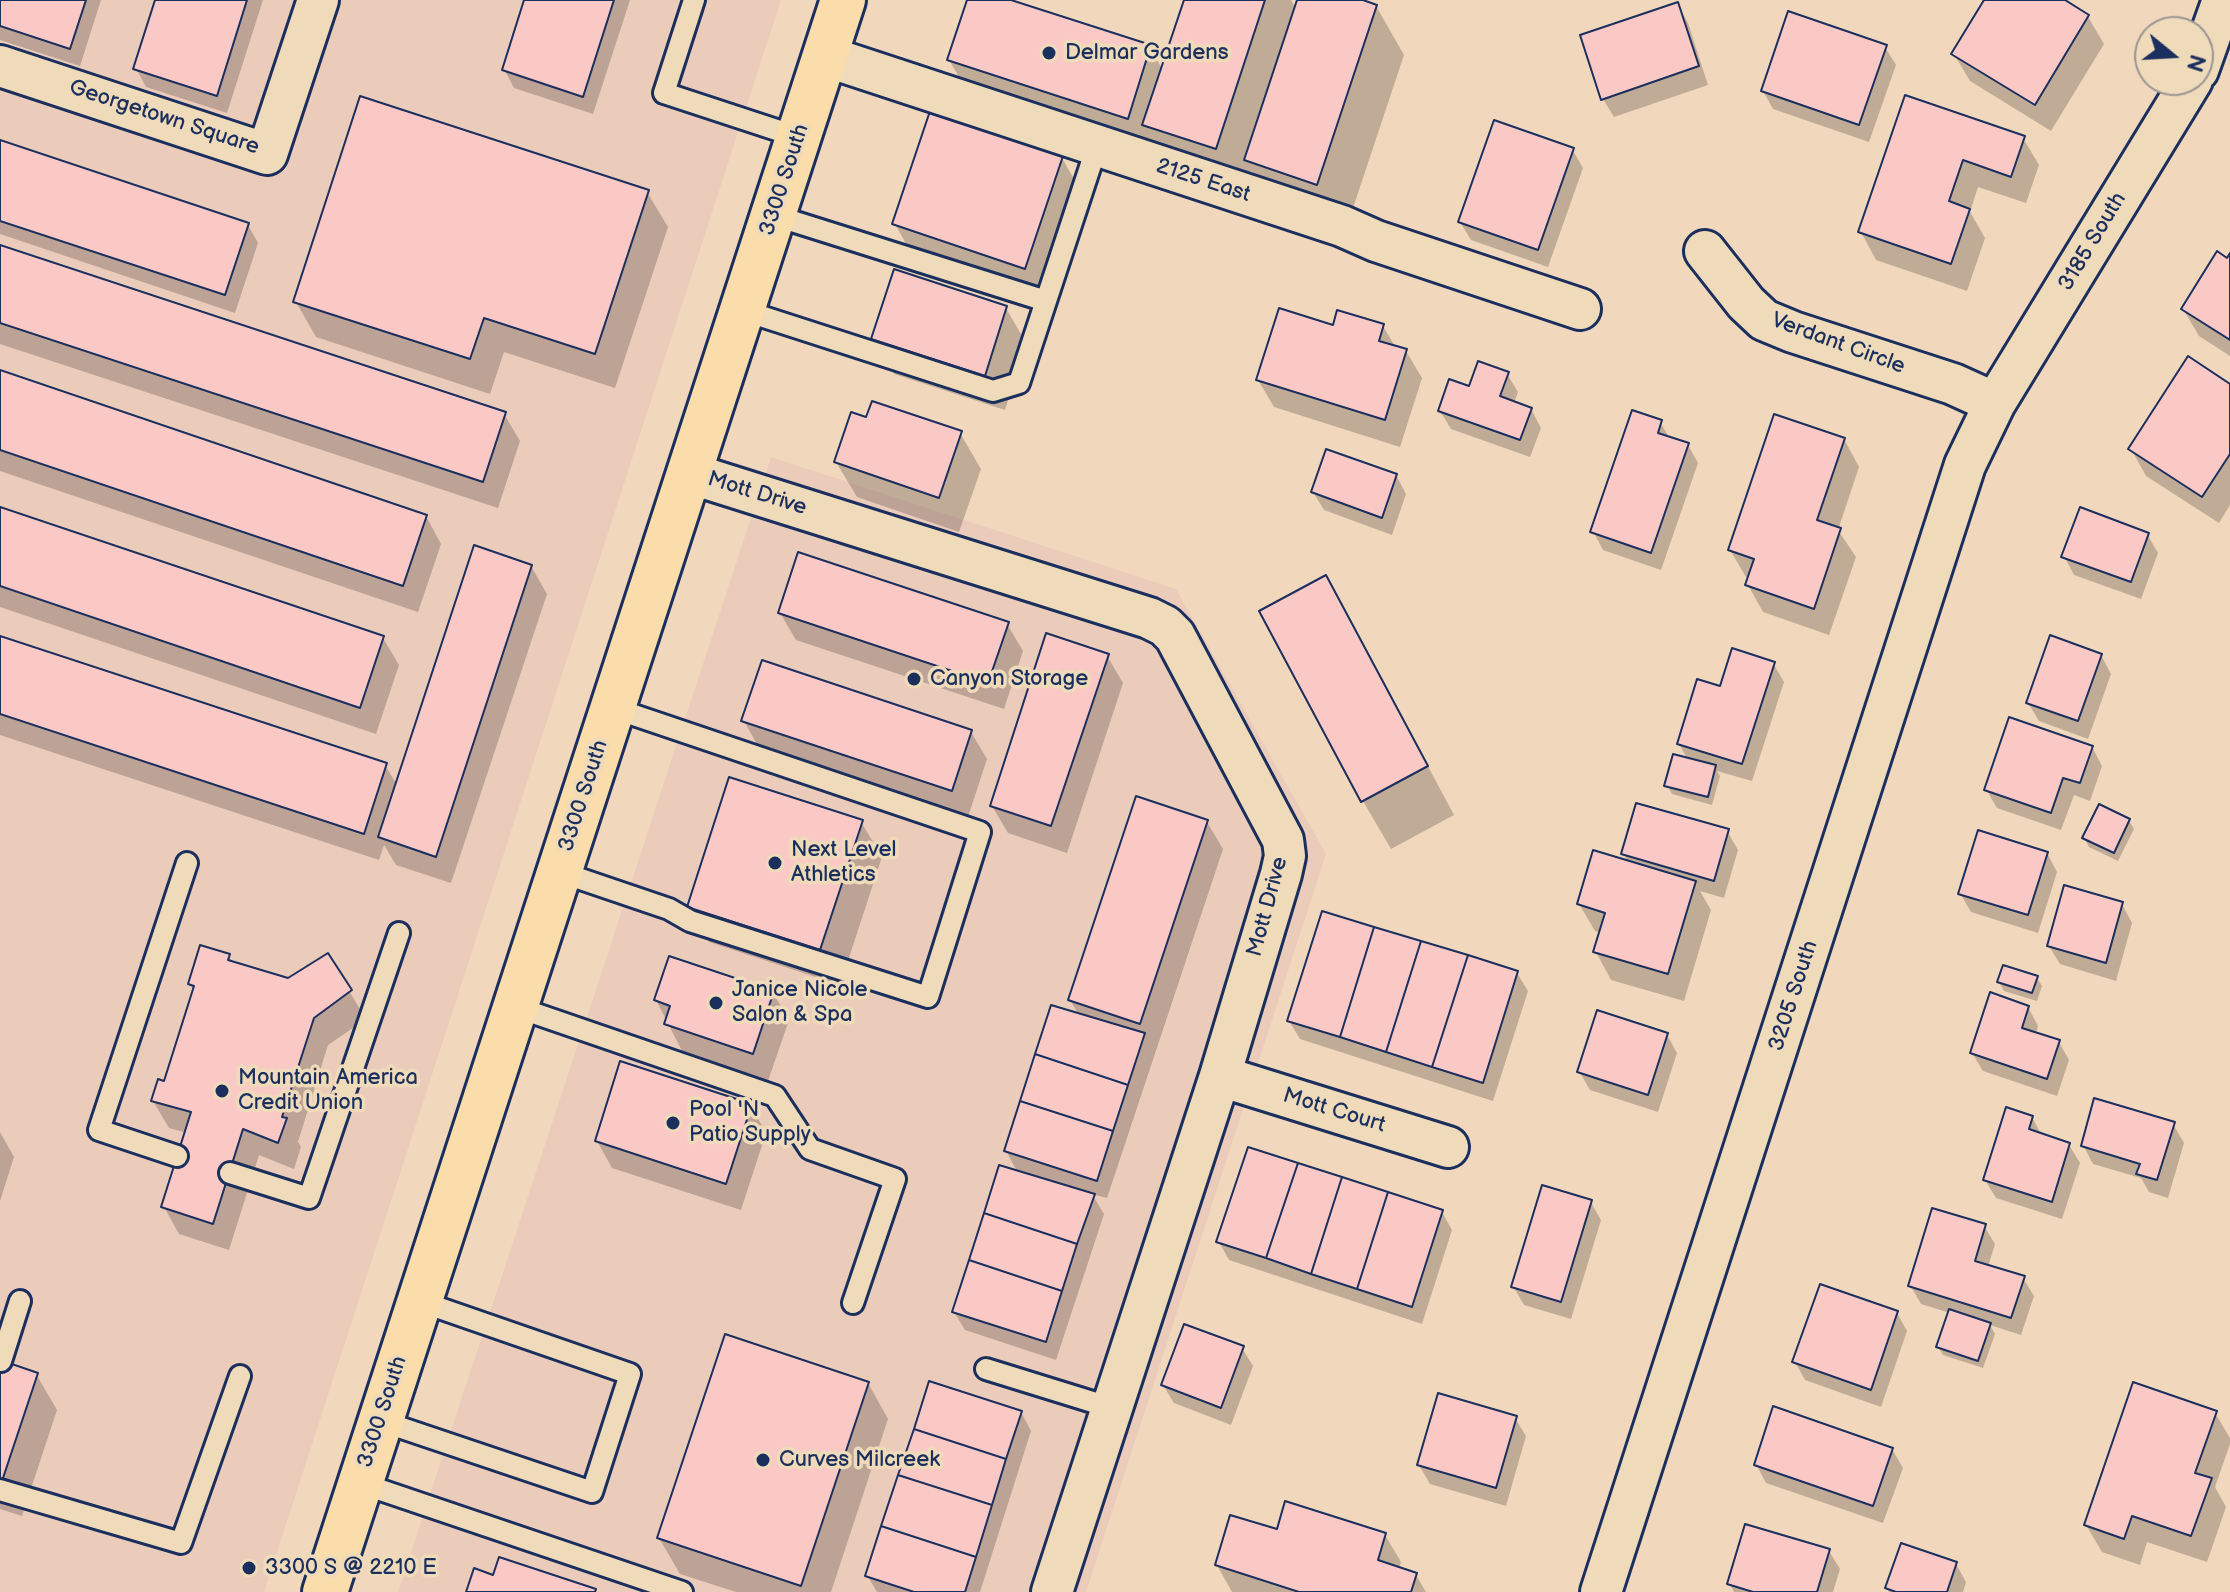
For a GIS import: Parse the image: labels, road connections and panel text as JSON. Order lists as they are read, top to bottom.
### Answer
{
  "streets": {
    "main road": ["3300 South"],
    "street": [
      "Georgetown Square",
      "2125 East",
      "3185 South",
      "Verdant Circle",
      "Mott Drive",
      "3205 South",
      "Mott Court"
    ]
  },
  "crossings": [
    ["3300 South", "2125 East"],
    ["3300 South", "Mott Drive"],
    ["3185 South", "Verdant Circle"],
    ["3185 South", "3205 South"],
    ["Verdant Circle", "3205 South"],
    ["Mott Drive", "Mott Court"]
  ],
  "places": [
    "Delmar Gardens",
    "Canyon Storage",
    "Next Level Athletics",
    "Janice Nicole Salon & Spa",
    "Mountain America Credit Union",
    "Pool 'N Patio Supply",
    "Curves Milcreek",
    "3300 S @ 2210 E"
  ],
  "north": "right"
}
